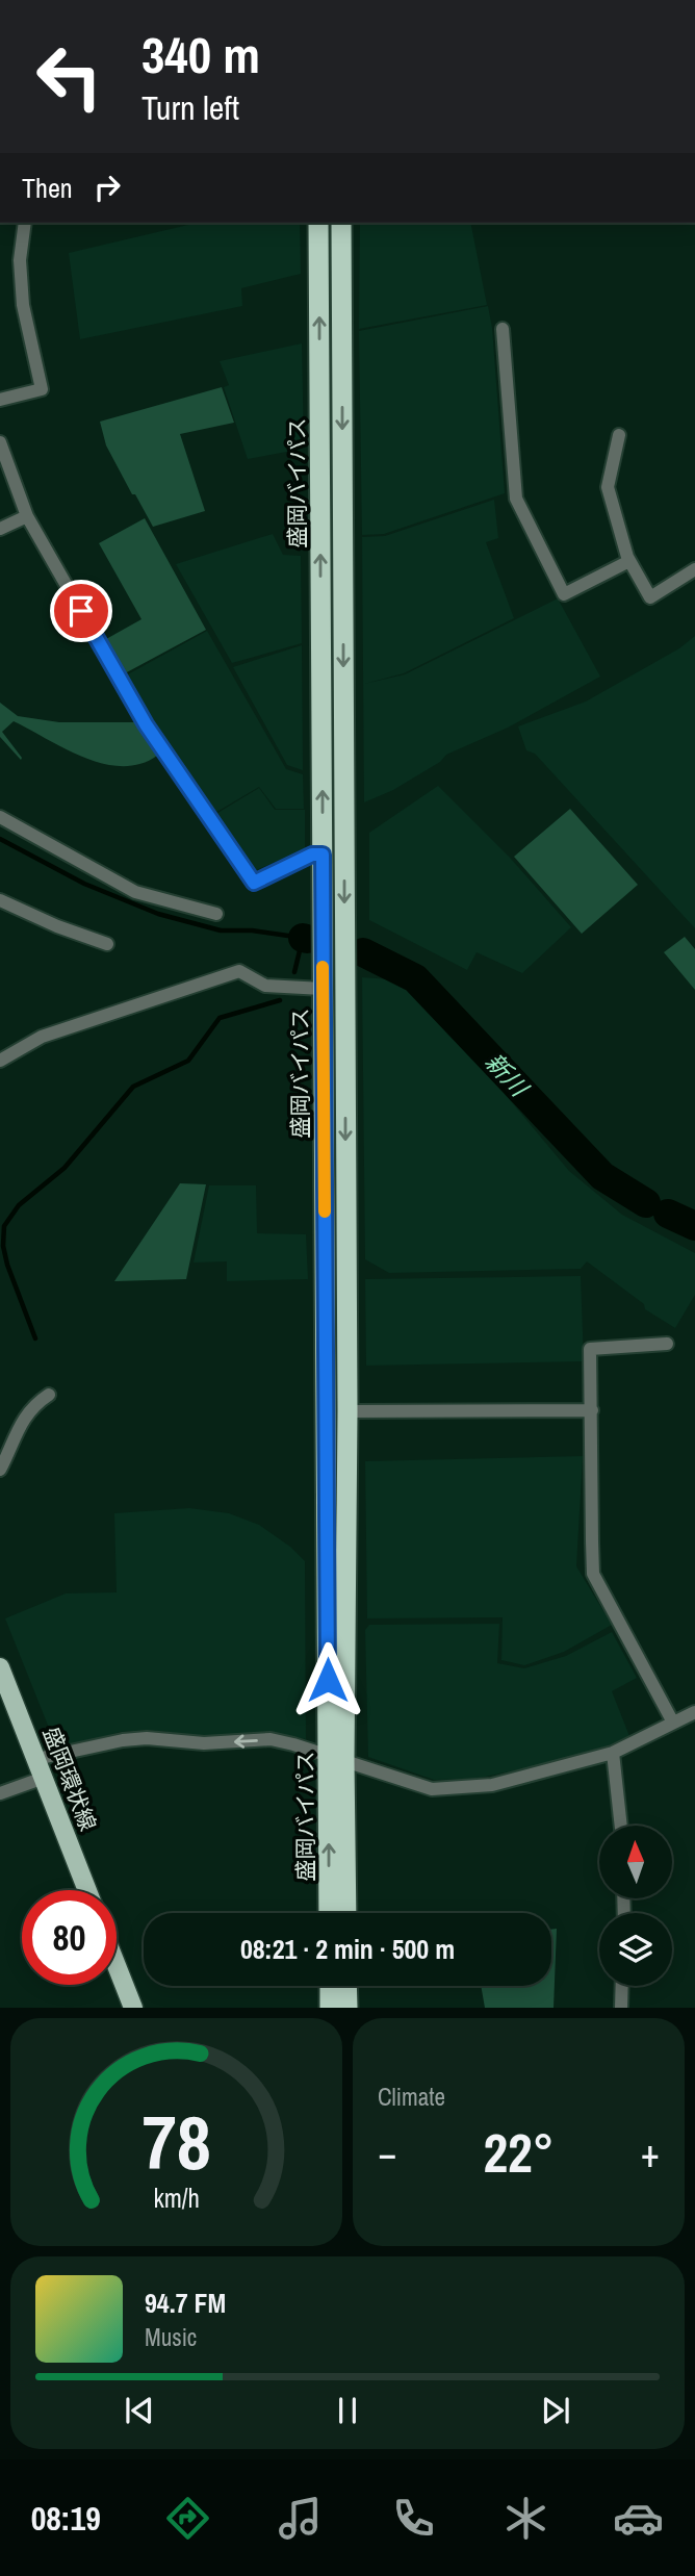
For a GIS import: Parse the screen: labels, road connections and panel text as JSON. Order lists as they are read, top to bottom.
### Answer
{
  "streets": {
    "highway": ["盛岡バイパス"],
    "main road": ["盛岡環状線"]
  },
  "water": ["新川"],
  "north": "top",
  "page": {
    "turn": ["340 m", "Turn left"],
    "then": "Then",
    "limit": "80",
    "trip": "08:21 · 2 min · 500 m",
    "tile": "Climate",
    "heat": ["−", "22°", "+"],
    "song": ["94.7 FM", "Music"],
    "tabs": "08:19",
    "gauge": ["78", "km/h"]
  }
}
